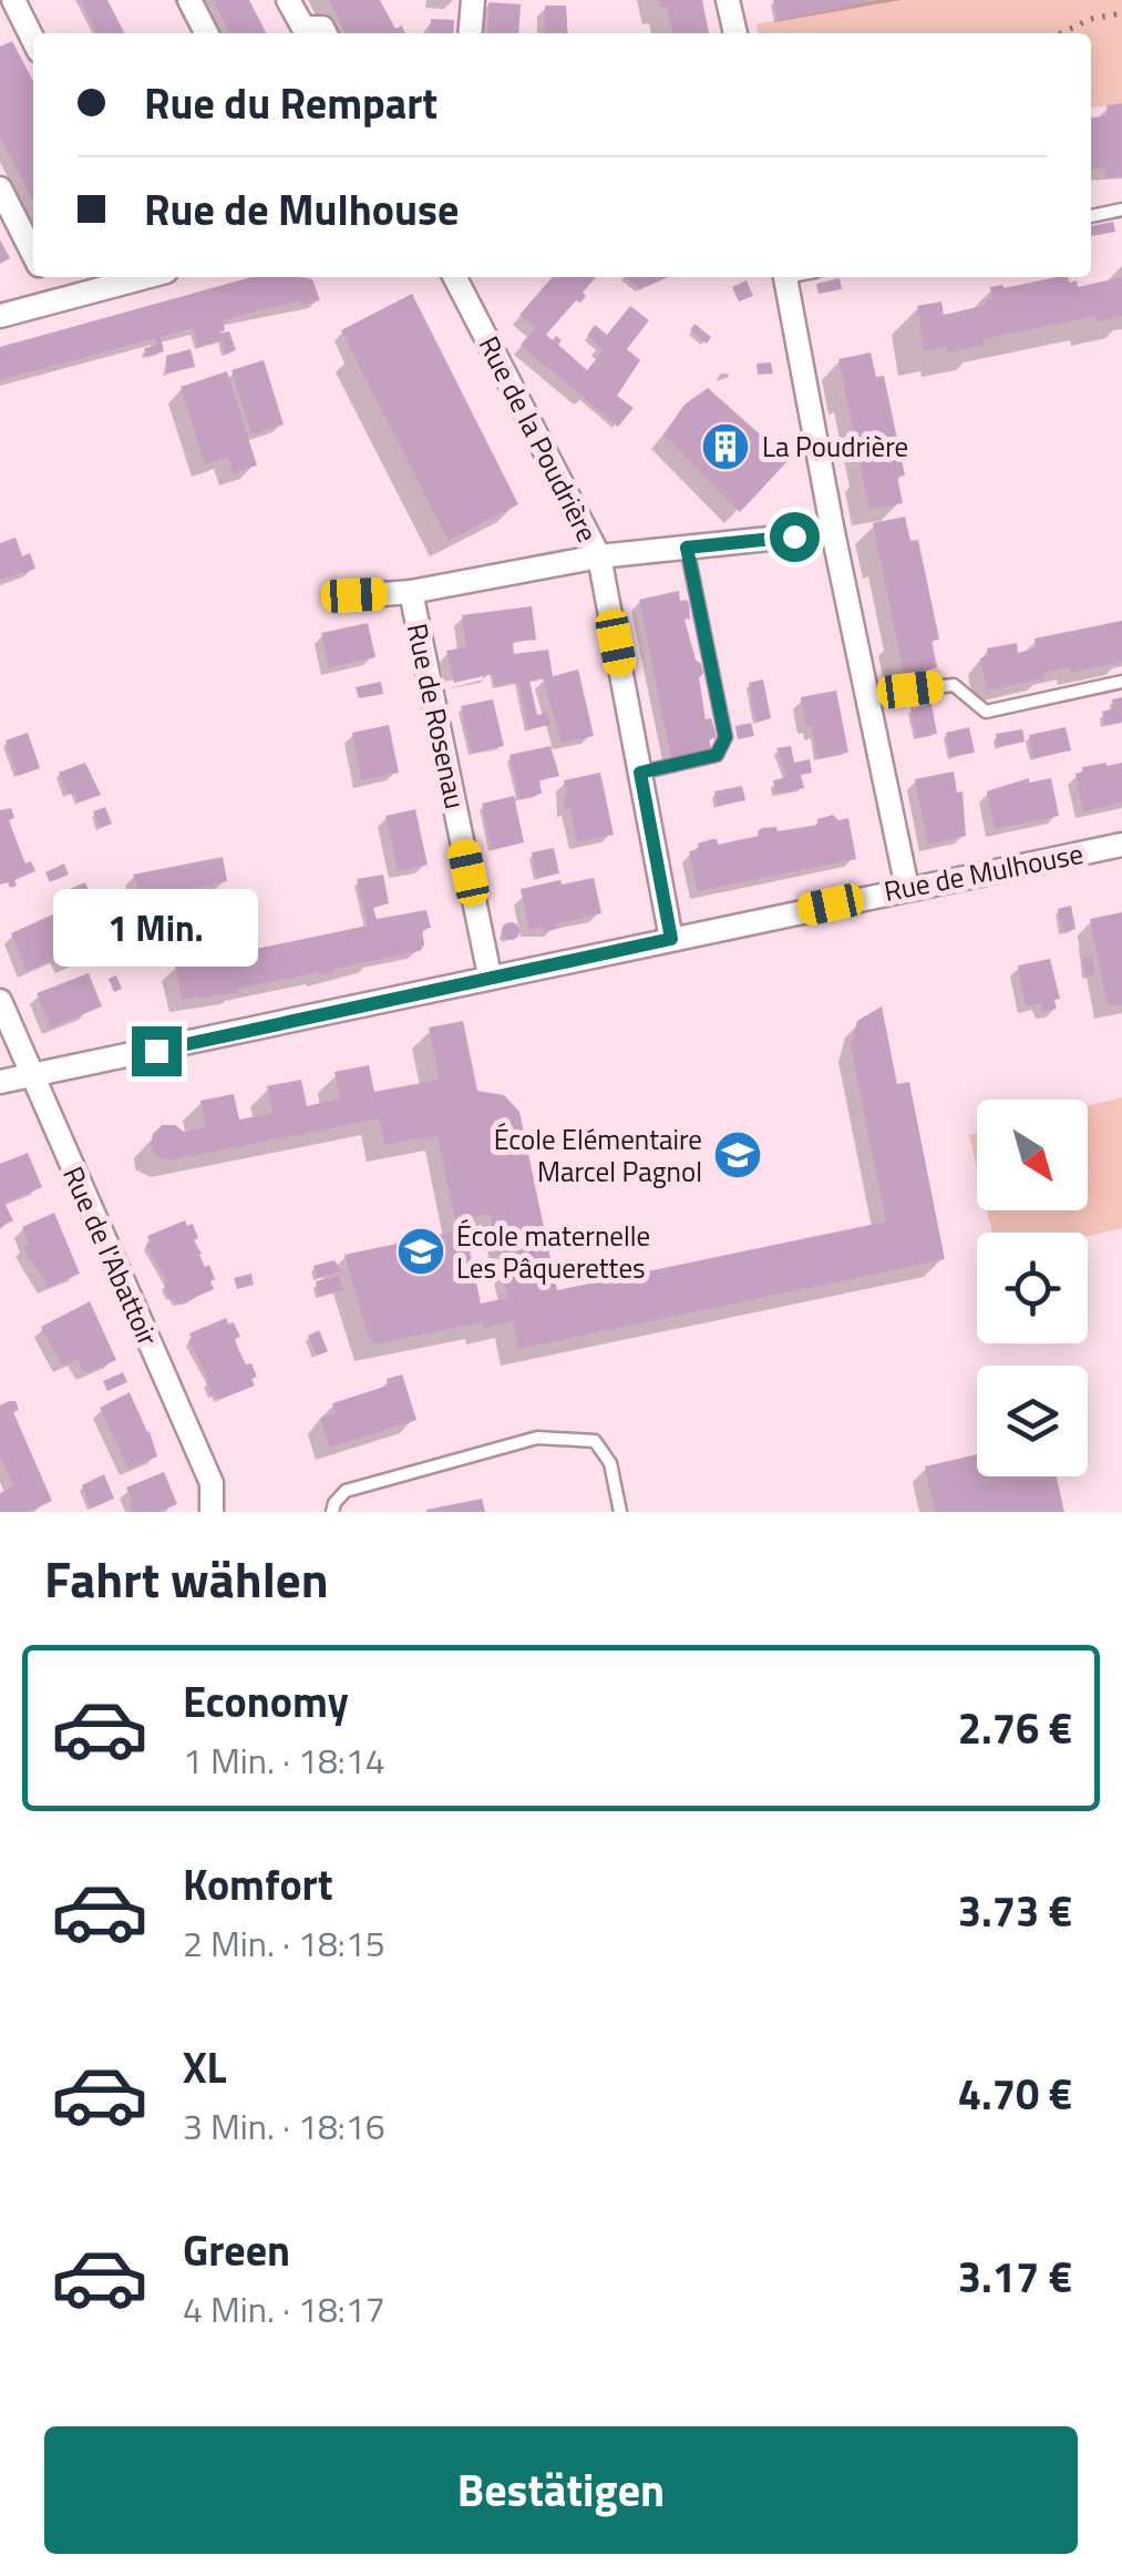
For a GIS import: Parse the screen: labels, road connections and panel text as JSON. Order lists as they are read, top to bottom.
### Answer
{
  "streets": {
    "street": [
      "Rue de la Poudrière",
      "Rue de Rosenau",
      "Rue de Mulhouse",
      "Rue de l'Abattoir"
    ]
  },
  "crossings": [
    ["Rue de la Poudrière", "Rue de Mulhouse"],
    ["Rue de Rosenau", "Rue de Mulhouse"],
    ["Rue de Mulhouse", "Rue de l'Abattoir"]
  ],
  "places": {
    "building": ["La Poudrière"],
    "school or university": ["École Elémentaire Marcel Pagnol", "École maternelle Les Pâquerettes"]
  },
  "north": "bottom right",
  "page": {
    "banner": ["Rue du Rempart", "Rue de Mulhouse"],
    "bubble": "1 Min.",
    "heading": "Fahrt wählen",
    "list": [
      {
        "name": "Economy",
        "note": "1 Min. · 18:14",
        "value": "2.76 €"
      },
      {
        "name": "Komfort",
        "note": "2 Min. · 18:15",
        "value": "3.73 €"
      },
      {
        "name": "XL",
        "note": "3 Min. · 18:16",
        "value": "4.70 €"
      },
      {
        "name": "Green",
        "note": "4 Min. · 18:17",
        "value": "3.17 €"
      }
    ],
    "buttons": "Bestätigen"
  }
}
